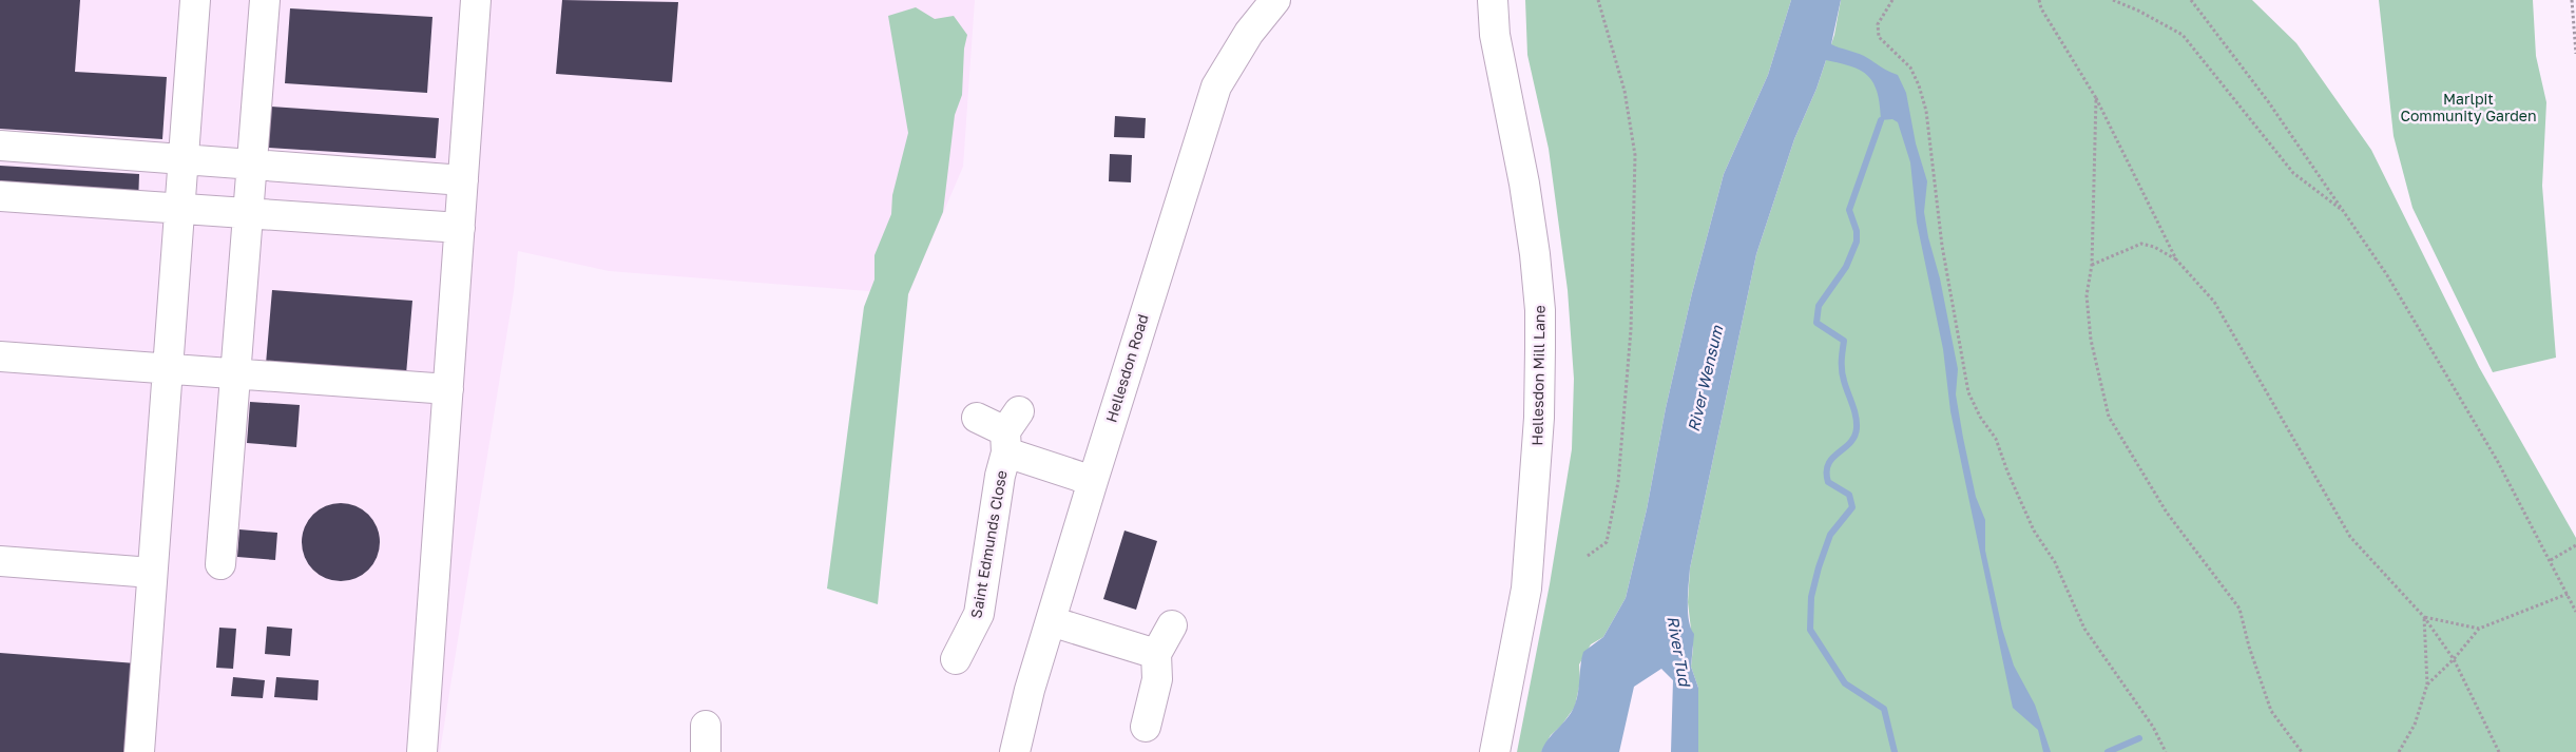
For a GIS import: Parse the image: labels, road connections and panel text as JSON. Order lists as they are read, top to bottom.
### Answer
{
  "streets": {
    "street": ["Hellesdon Road", "Hellesdon Mill Lane", "Saint Edmunds Close"]
  },
  "crossings": [
    ["Hellesdon Road", "Saint Edmunds Close"]
  ],
  "water": ["River Wensum", "River Tud"],
  "parks": ["Marlpit Community Garden"]
}
